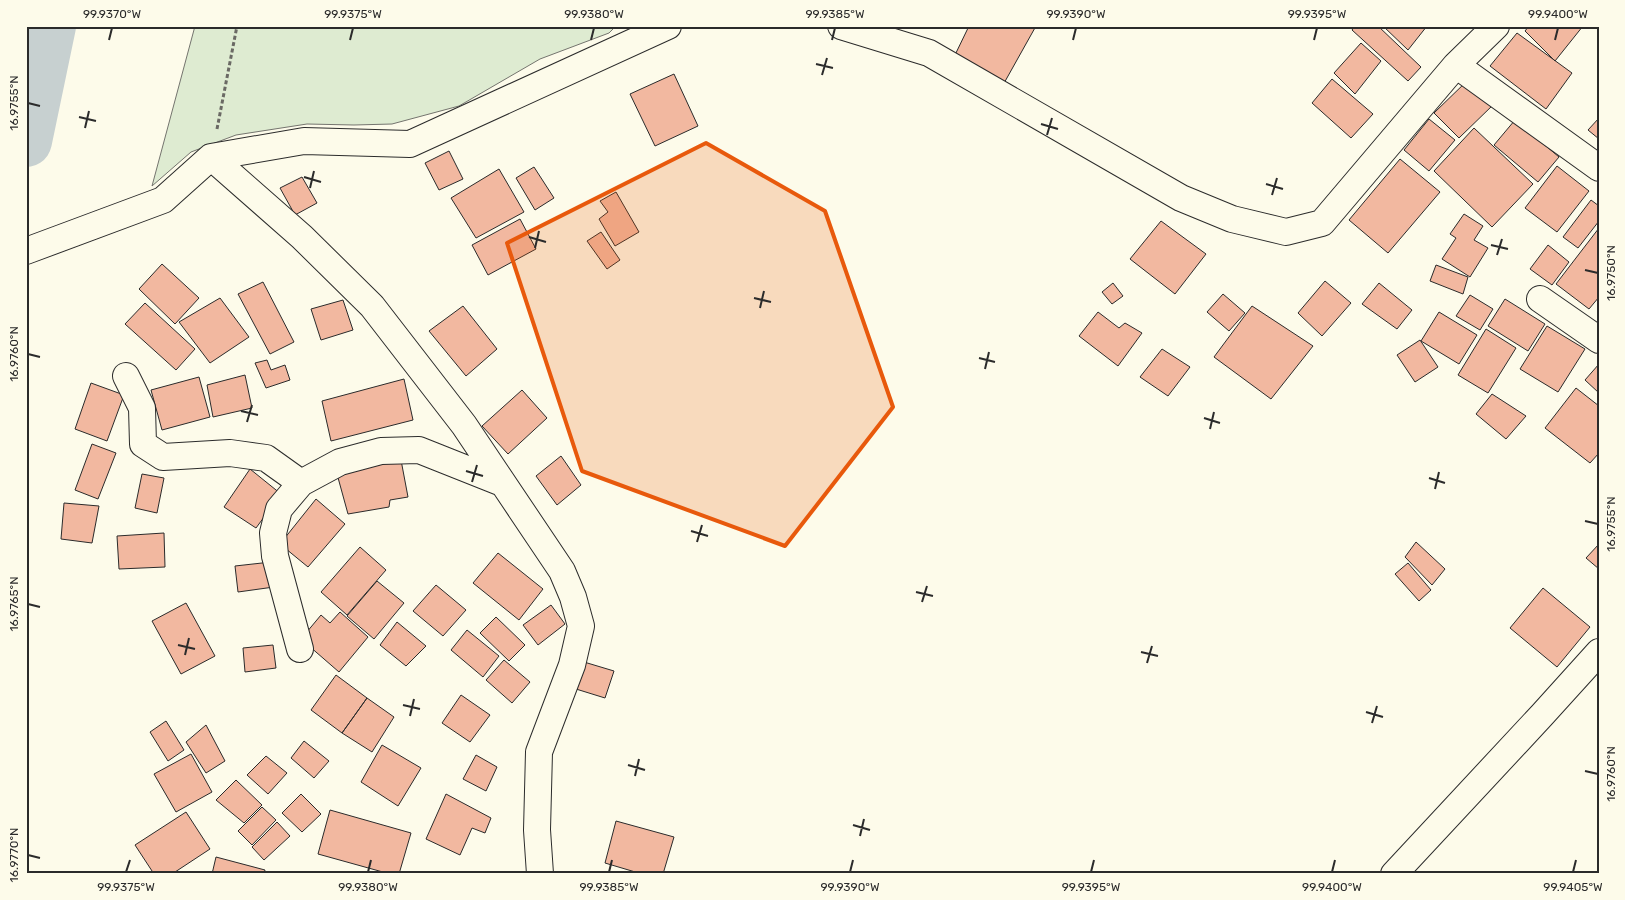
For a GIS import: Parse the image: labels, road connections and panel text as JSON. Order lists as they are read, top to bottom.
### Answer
{
  "coordinates": [
    "99.9370°W",
    "99.9375°W",
    "99.9380°W",
    "99.9385°W",
    "99.9390°W",
    "99.9395°W",
    "99.9400°W",
    "16.9755°N",
    "16.9750°N",
    "16.9760°N",
    "16.9765°N",
    "16.9770°N",
    "99.9405°W"
  ]
}
